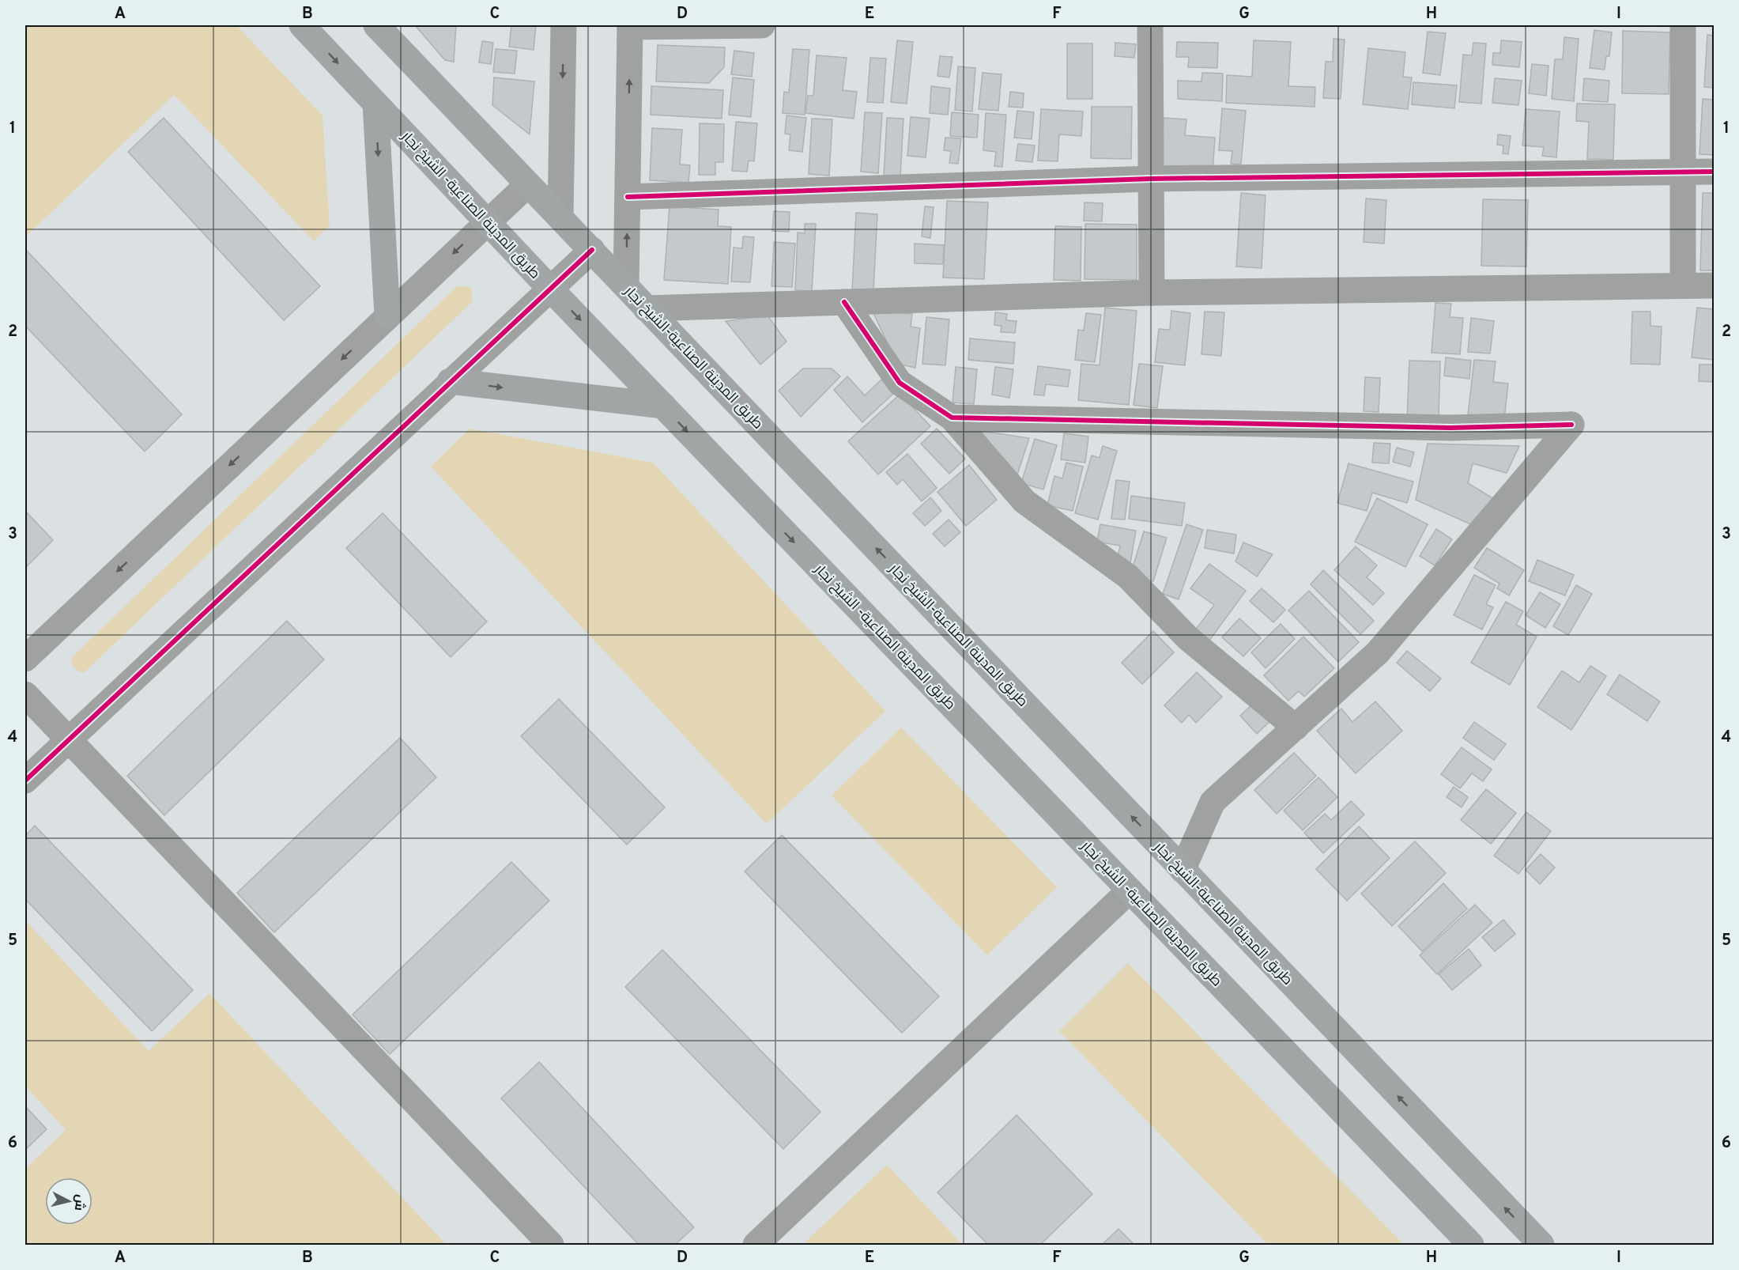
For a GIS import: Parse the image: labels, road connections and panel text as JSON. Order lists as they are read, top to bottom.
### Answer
{
  "streets": {
    "main road": ["طريق المدينة الصناعية- الشيخ نجار", "طريق المدينة الصناعية-الشيخ نجار"]
  },
  "one_way": ["طريق المدينة الصناعية- الشيخ نجار", "طريق المدينة الصناعية-الشيخ نجار"],
  "north": "right",
  "grid": {
    "columns": [
      "A",
      "B",
      "C",
      "D",
      "E",
      "F",
      "G",
      "H",
      "I"
    ],
    "rows": [
      "1",
      "2",
      "3",
      "4",
      "5",
      "6"
    ]
  }
}
